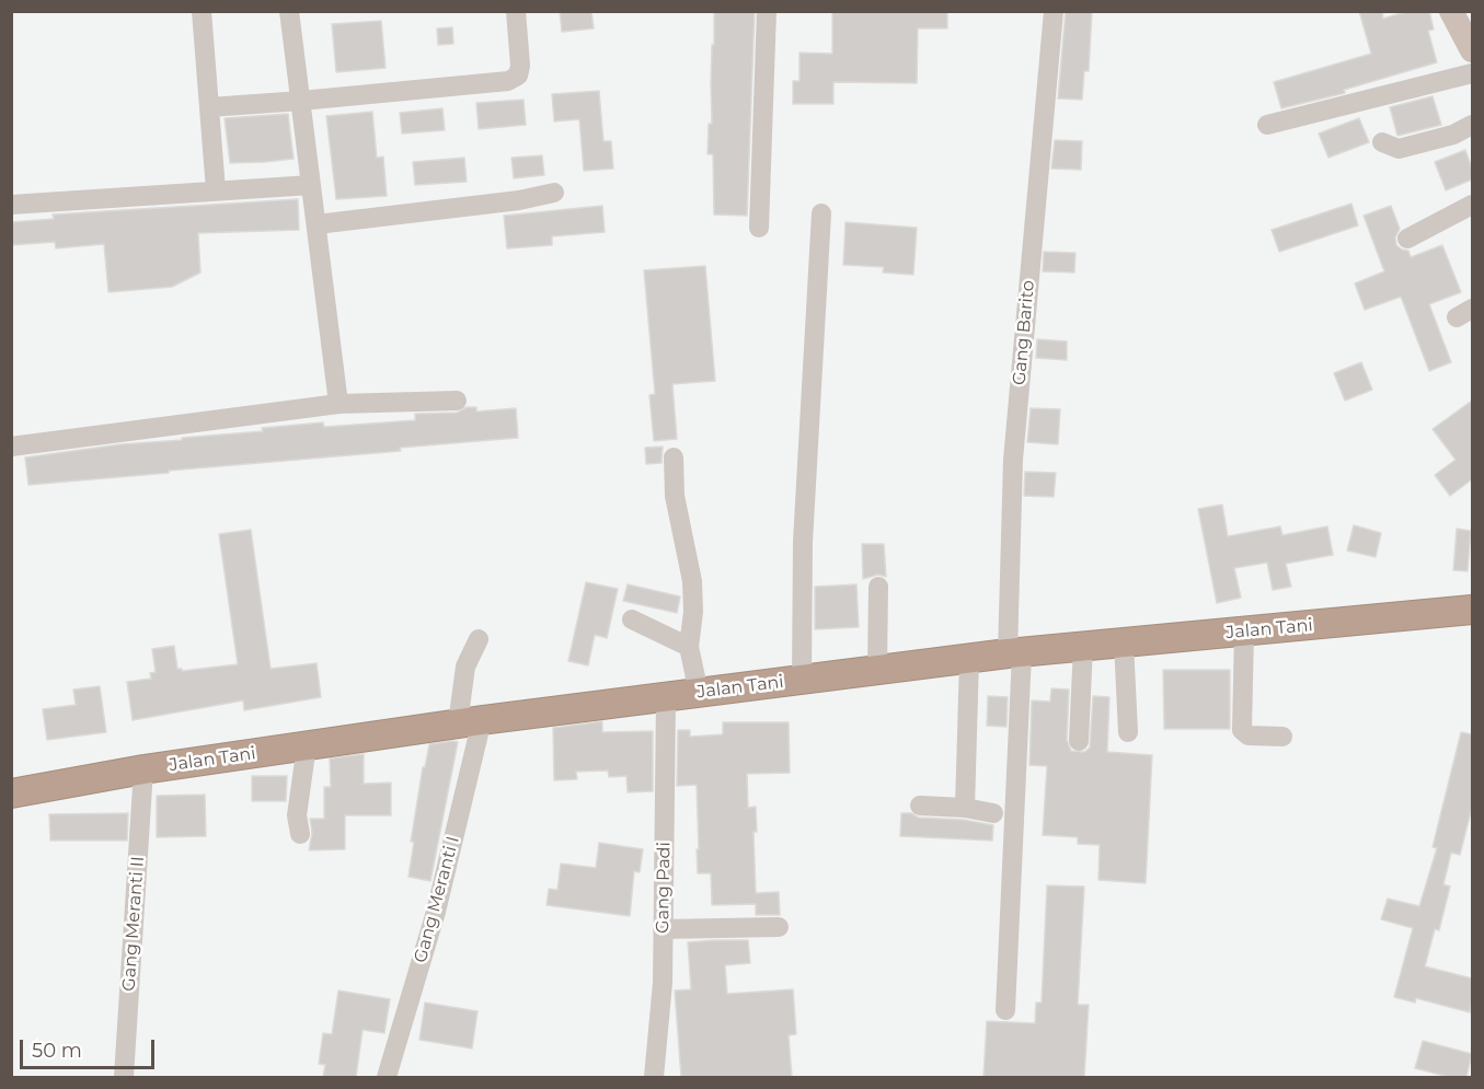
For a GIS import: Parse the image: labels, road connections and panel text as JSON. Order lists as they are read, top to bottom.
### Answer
{
  "streets": {
    "highway": ["Jalan Tani"],
    "street": [
      "Gang Barito",
      "Gang Padi",
      "Gang Meranti I",
      "Gang Meranti II"
    ]
  },
  "crossings": [
    ["Gang Barito", "Jalan Tani"],
    ["Jalan Tani", "Gang Padi"],
    ["Jalan Tani", "Gang Meranti I"],
    ["Jalan Tani", "Gang Meranti II"]
  ],
  "scale_bar": "50 m"
}
